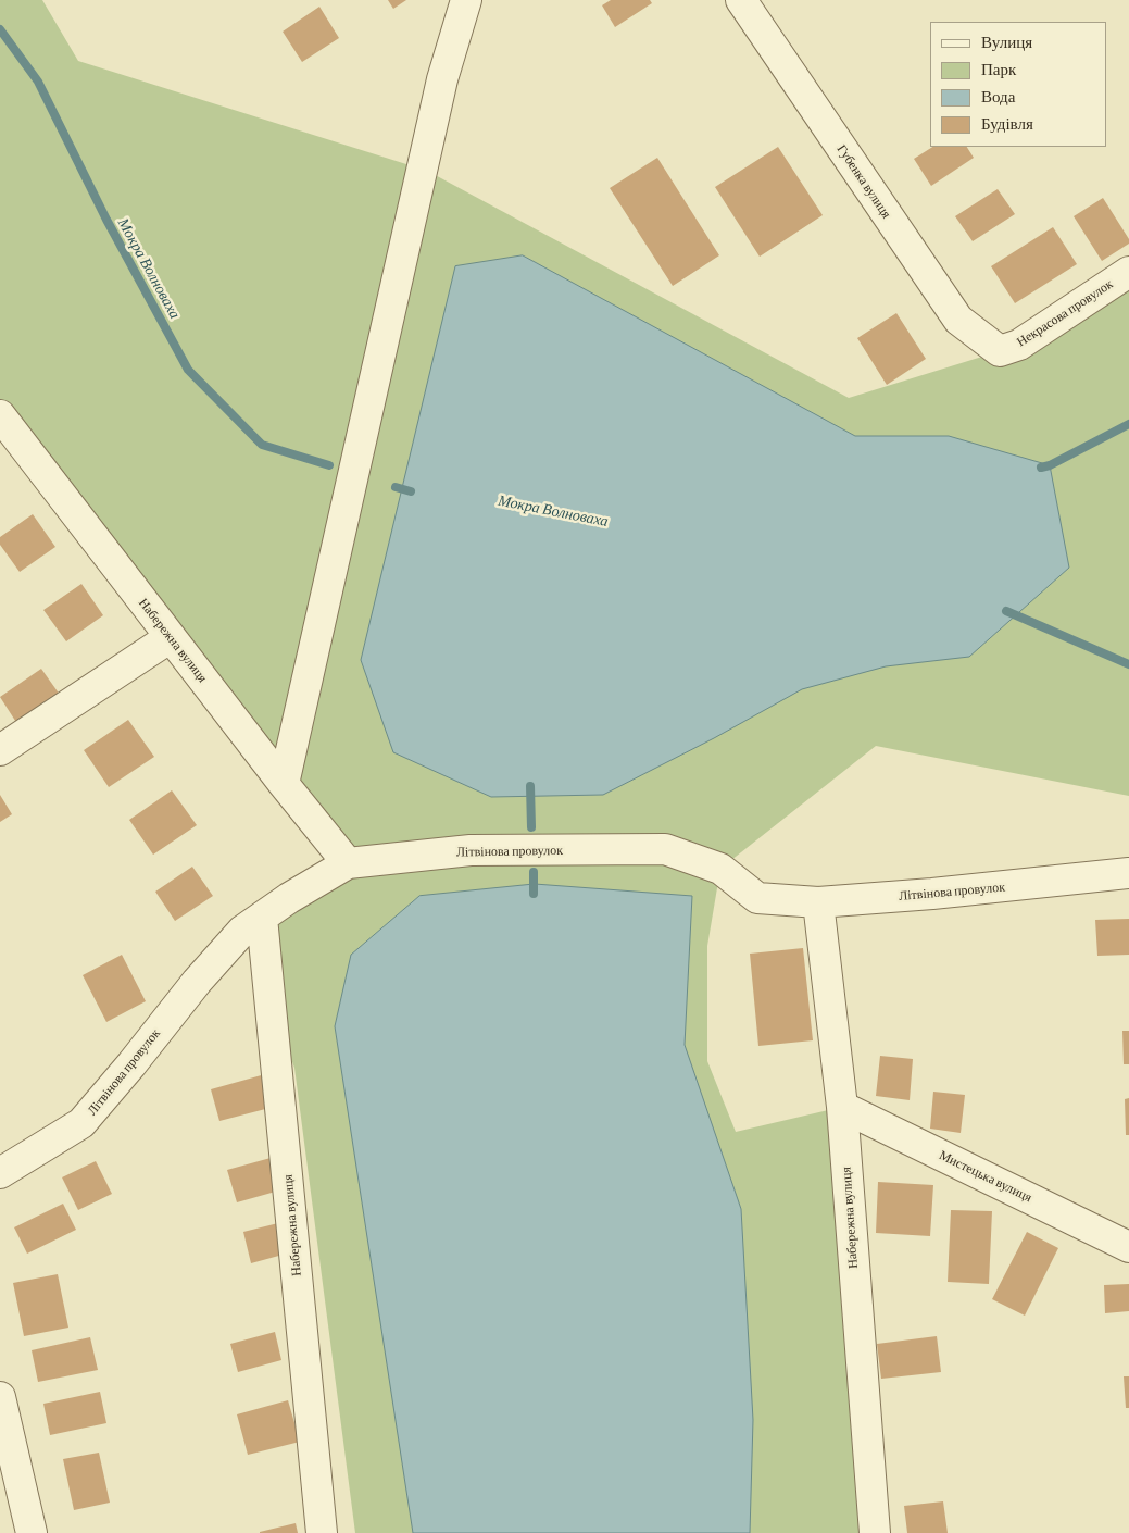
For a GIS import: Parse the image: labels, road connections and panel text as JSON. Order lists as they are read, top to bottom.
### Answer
{
  "streets": {
    "street": [
      "Губенка вулиця",
      "Некрасова провулок",
      "Набережна вулиця",
      "Літвінова провулок",
      "Мистецька вулиця"
    ]
  },
  "crossings": [
    ["Губенка вулиця", "Некрасова провулок"],
    ["Набережна вулиця", "Літвінова провулок"],
    ["Набережна вулиця", "Мистецька вулиця"]
  ],
  "water": ["Мокра Волноваха"],
  "legend": [
    "Вулиця",
    "Парк",
    "Вода",
    "Будівля"
  ]
}
